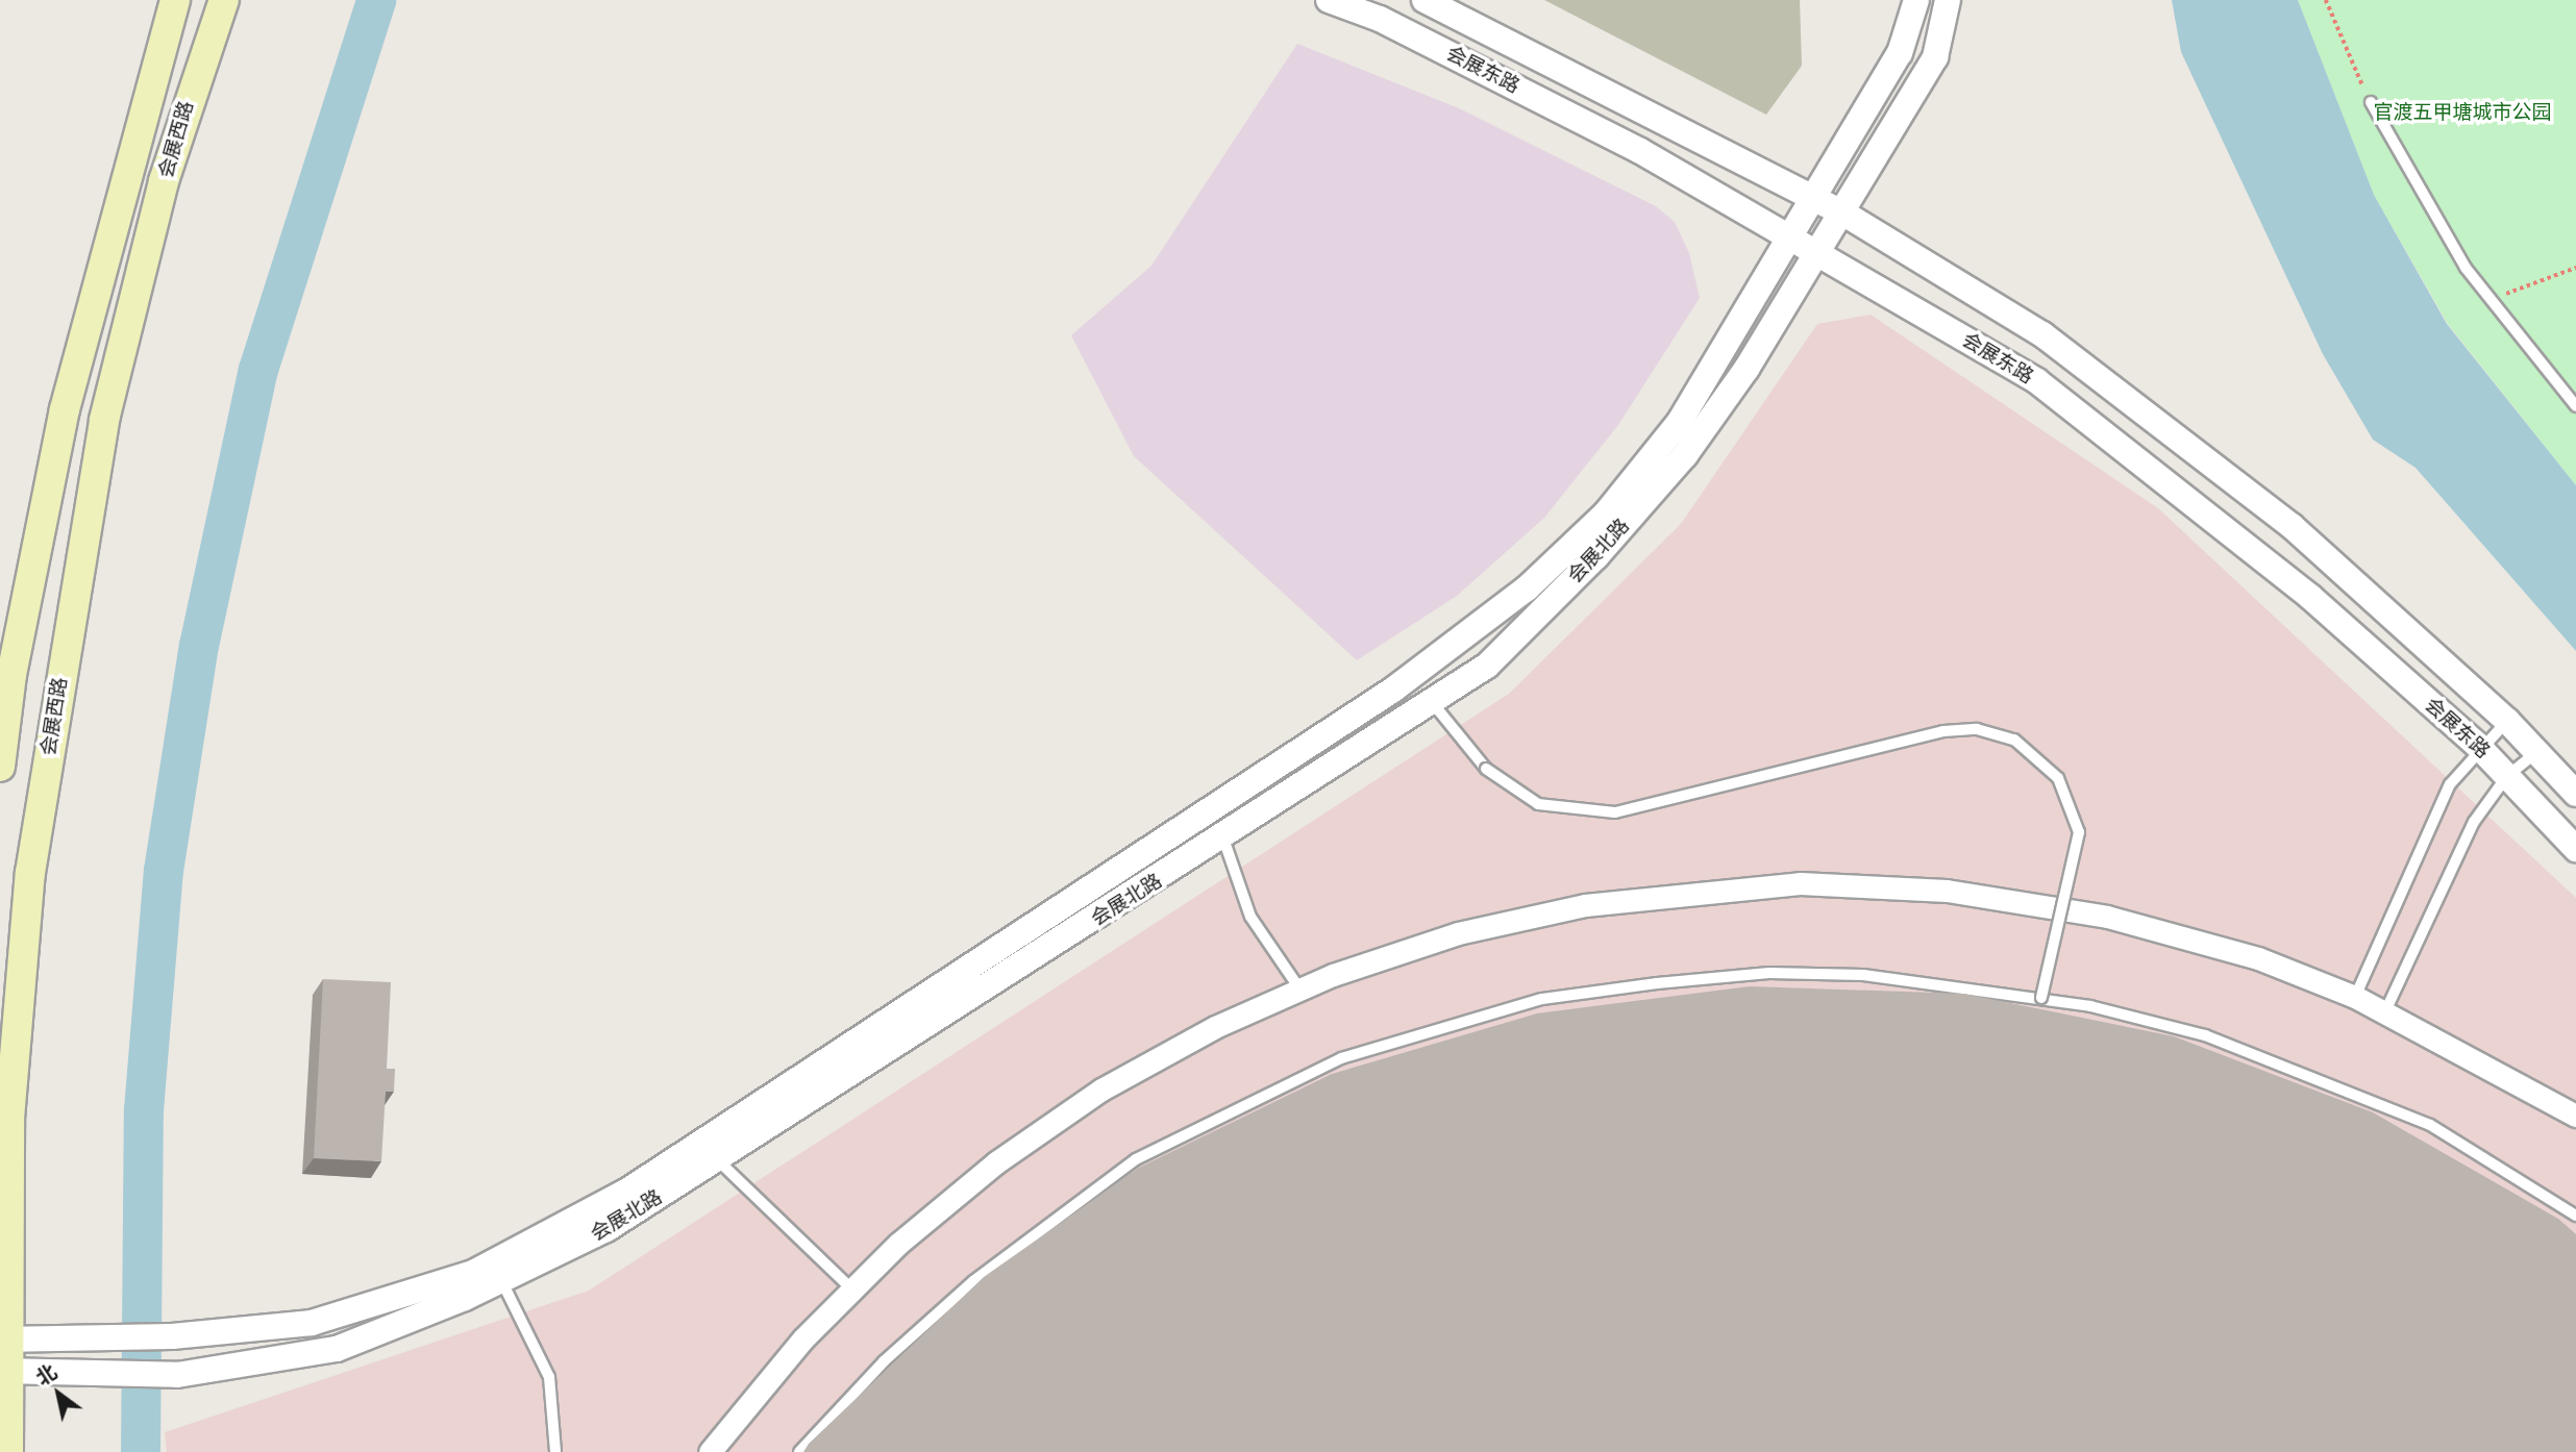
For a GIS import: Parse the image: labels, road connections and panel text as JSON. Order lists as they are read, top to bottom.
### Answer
{
  "streets": {
    "main road": ["会展西路"],
    "street": ["会展东路", "会展北路"]
  },
  "crossings": [
    ["会展东路", "会展北路"],
    ["会展西路", "会展北路"]
  ],
  "parks": ["官渡五甲塘城市公园"],
  "north": "top left"
}
